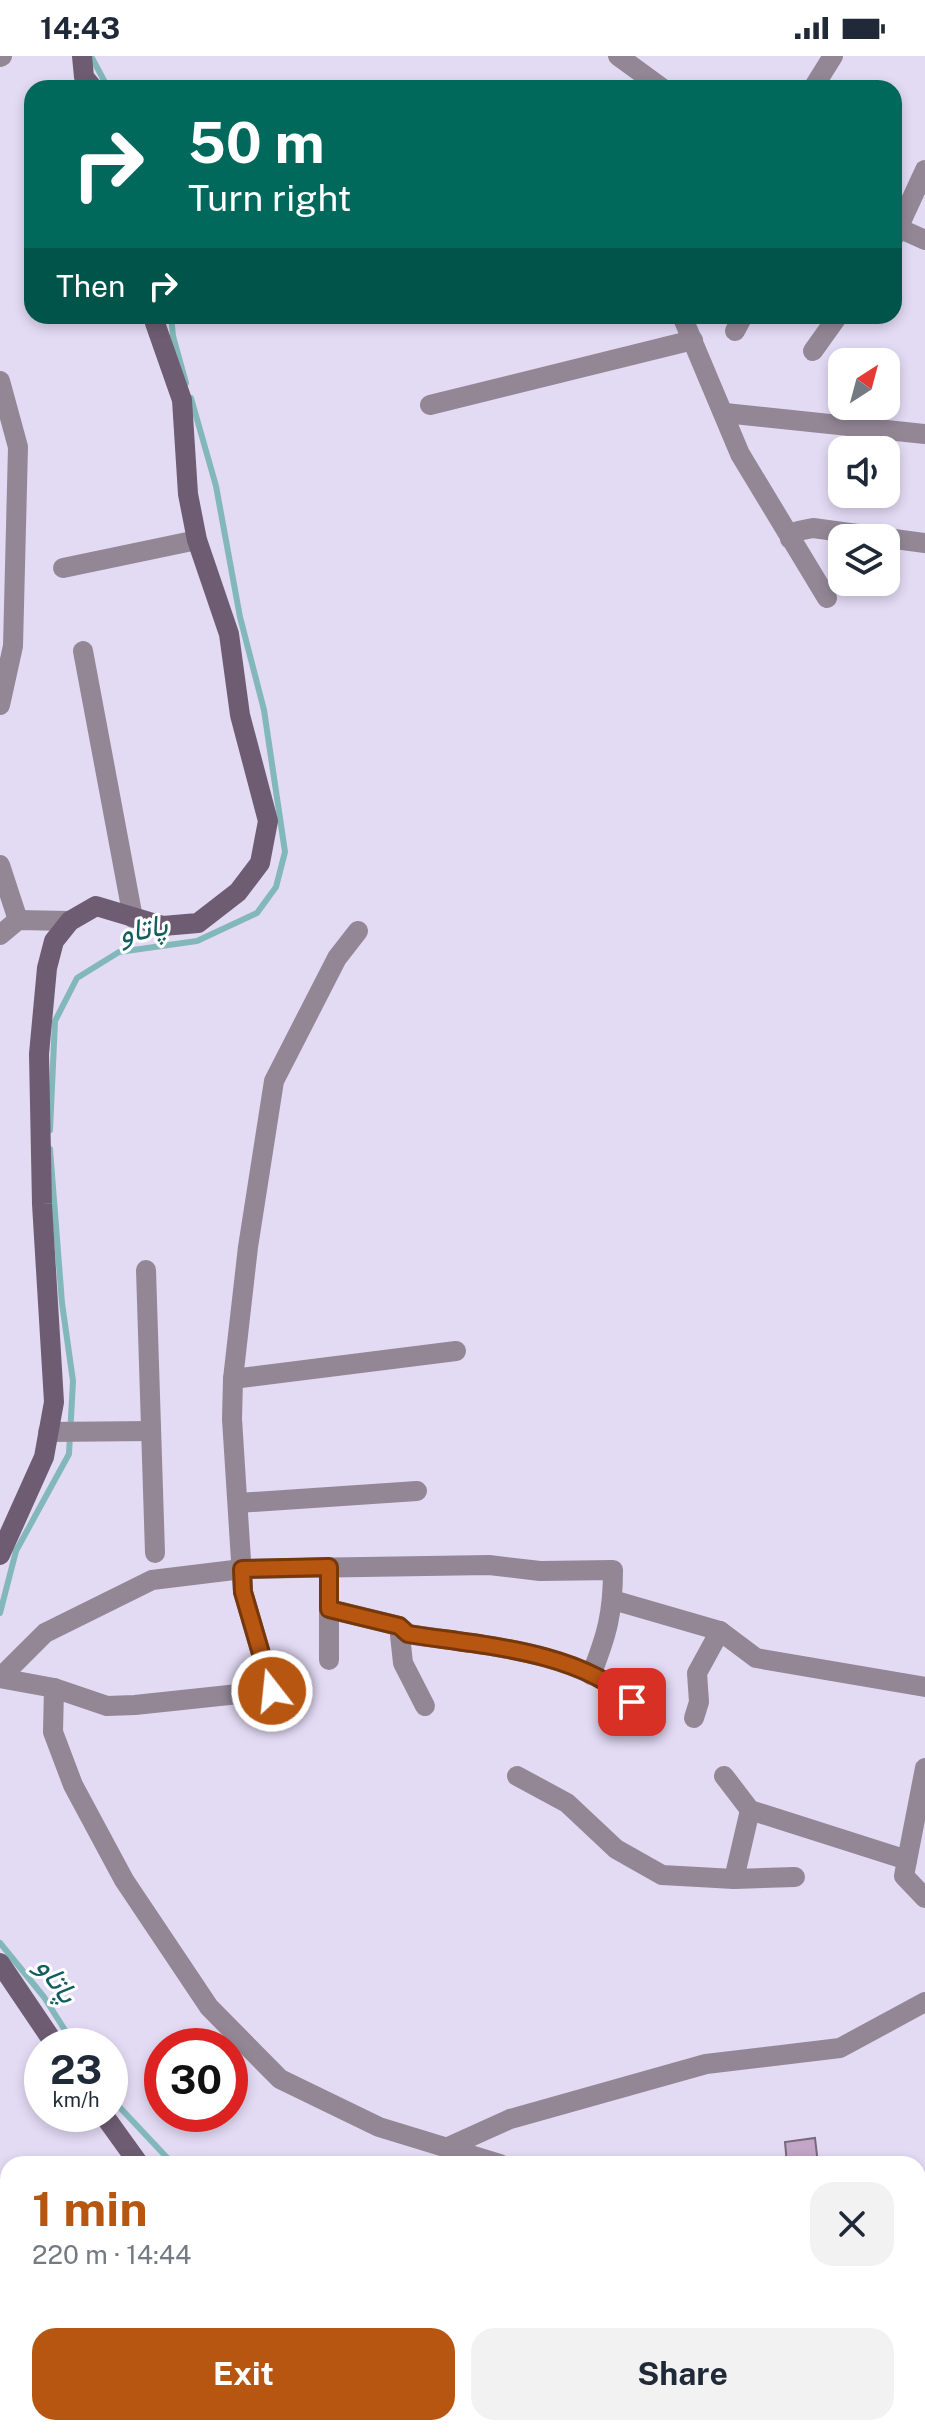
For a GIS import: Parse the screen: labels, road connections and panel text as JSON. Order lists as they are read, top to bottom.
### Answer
{
  "water": ["پاتاو"],
  "north": "top right",
  "page": {
    "status": "14:43",
    "turn": ["50 m", "Turn right"],
    "then": "Then",
    "speed": "23 km/h",
    "limit": "30",
    "heading": ["1 min", "220 m · 14:44"],
    "buttons": ["Exit", "Share"]
  }
}
